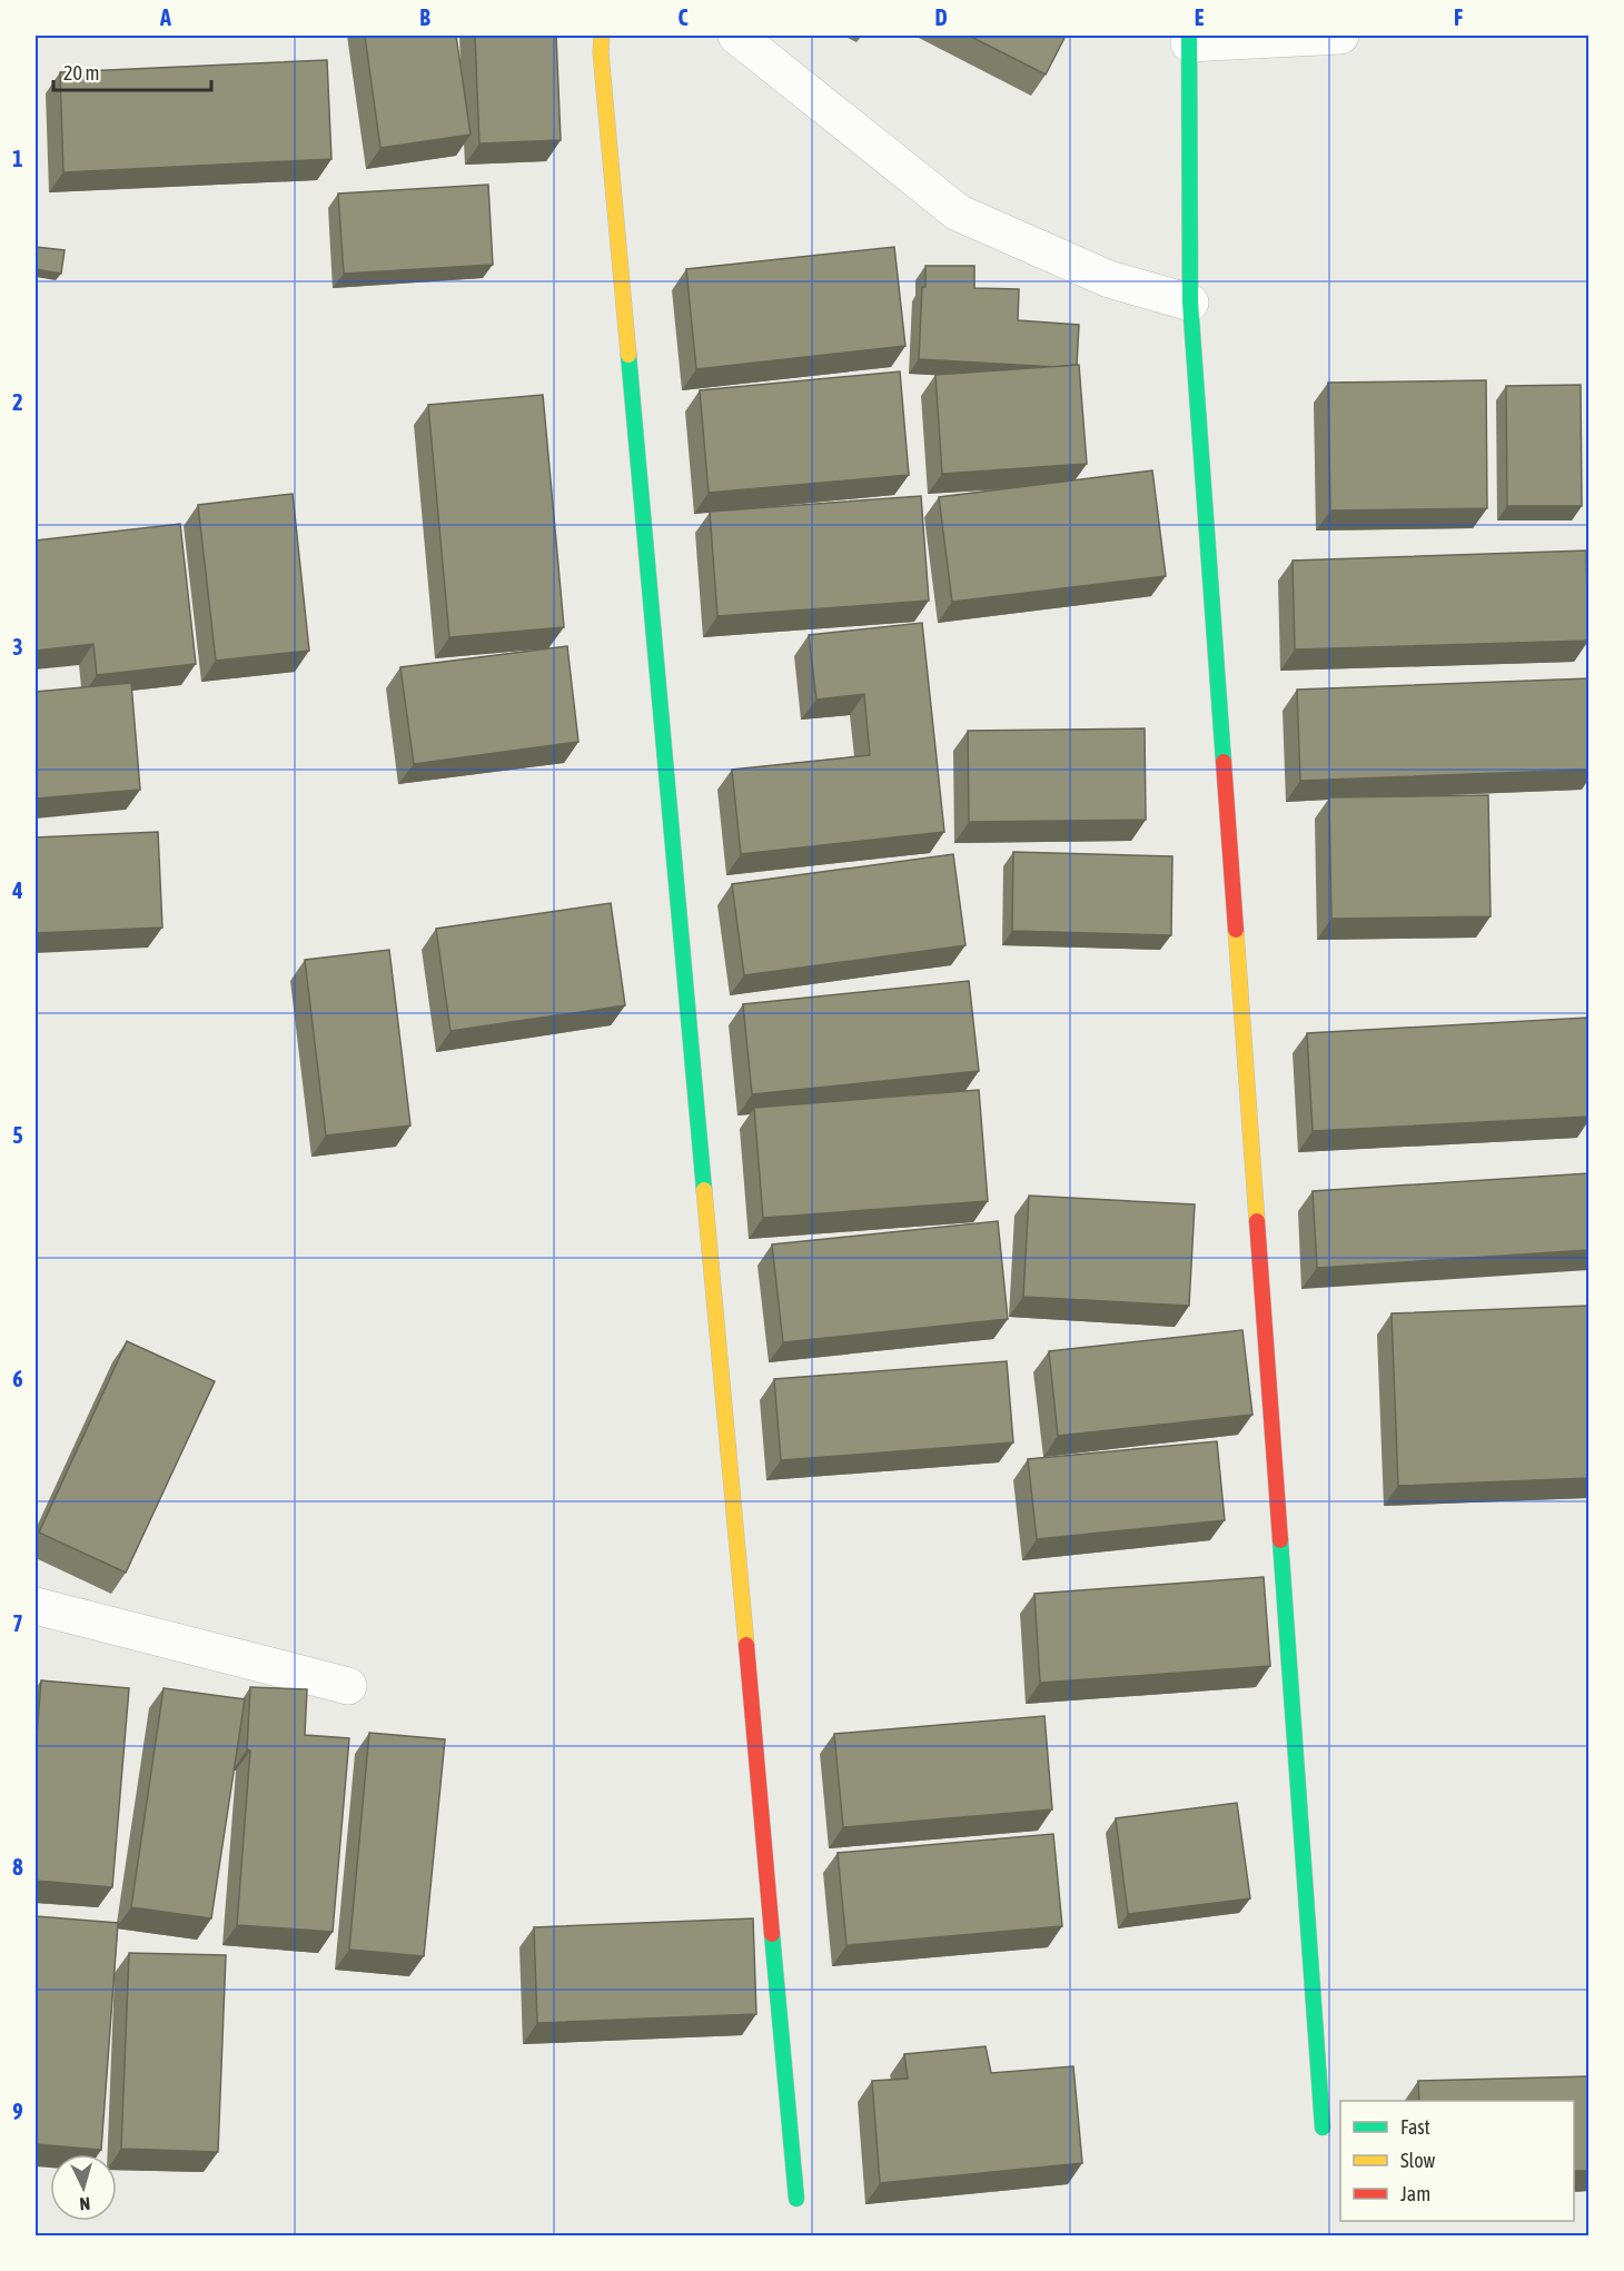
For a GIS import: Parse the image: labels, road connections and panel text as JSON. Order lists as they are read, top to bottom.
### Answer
{
  "legend": ["Fast", "Slow", "Jam"],
  "scale_bar": "20 m",
  "north": "bottom",
  "grid": {
    "columns": [
      "A",
      "B",
      "C",
      "D",
      "E",
      "F"
    ],
    "rows": [
      "1",
      "2",
      "3",
      "4",
      "5",
      "6",
      "7",
      "8",
      "9"
    ]
  }
}
